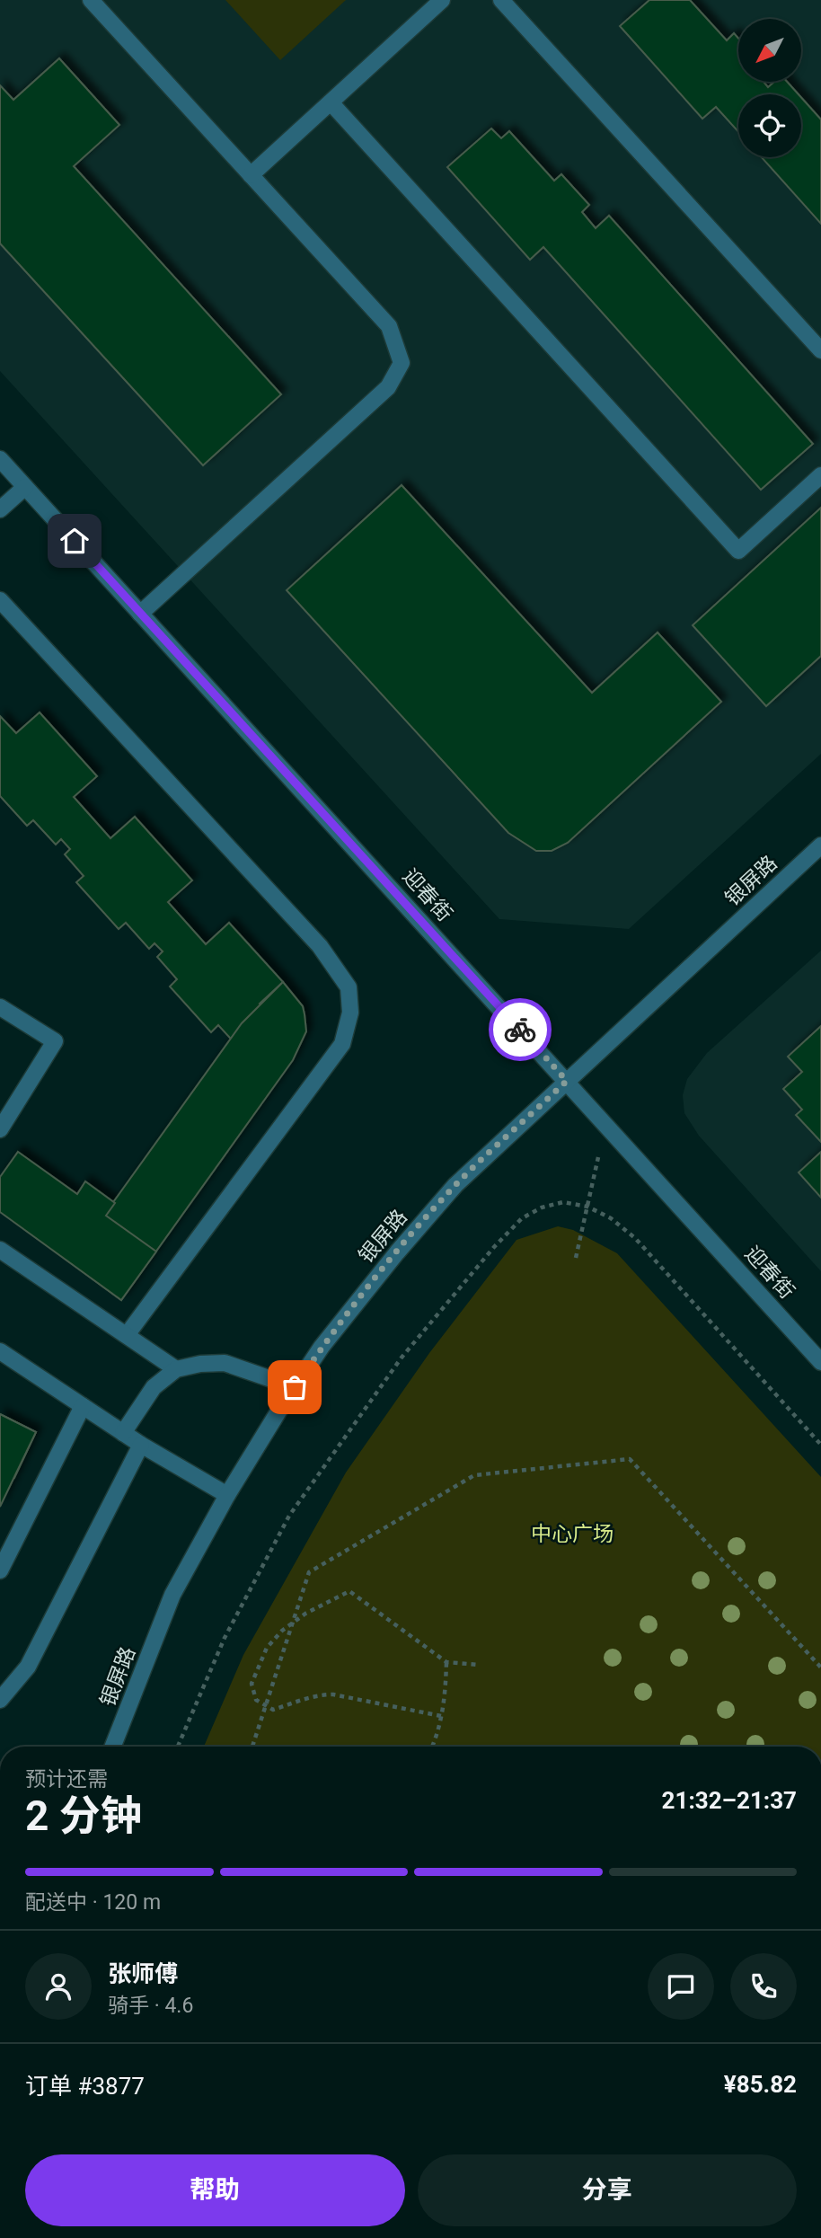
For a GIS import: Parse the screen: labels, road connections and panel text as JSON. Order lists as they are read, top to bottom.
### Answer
{
  "streets": {
    "street": ["银屏路", "迎春街"]
  },
  "crossings": [
    ["银屏路", "迎春街"]
  ],
  "parks": ["中心广场"],
  "north": "bottom left",
  "page": {
    "heading": ["2 分钟", "预计还需", "21:32–21:37"],
    "panel": [
      "张师傅",
      "骑手 · 4.6",
      "订单 #3877",
      "¥85.82"
    ],
    "bar": "配送中 · 120 m",
    "buttons": ["帮助", "分享"]
  }
}
